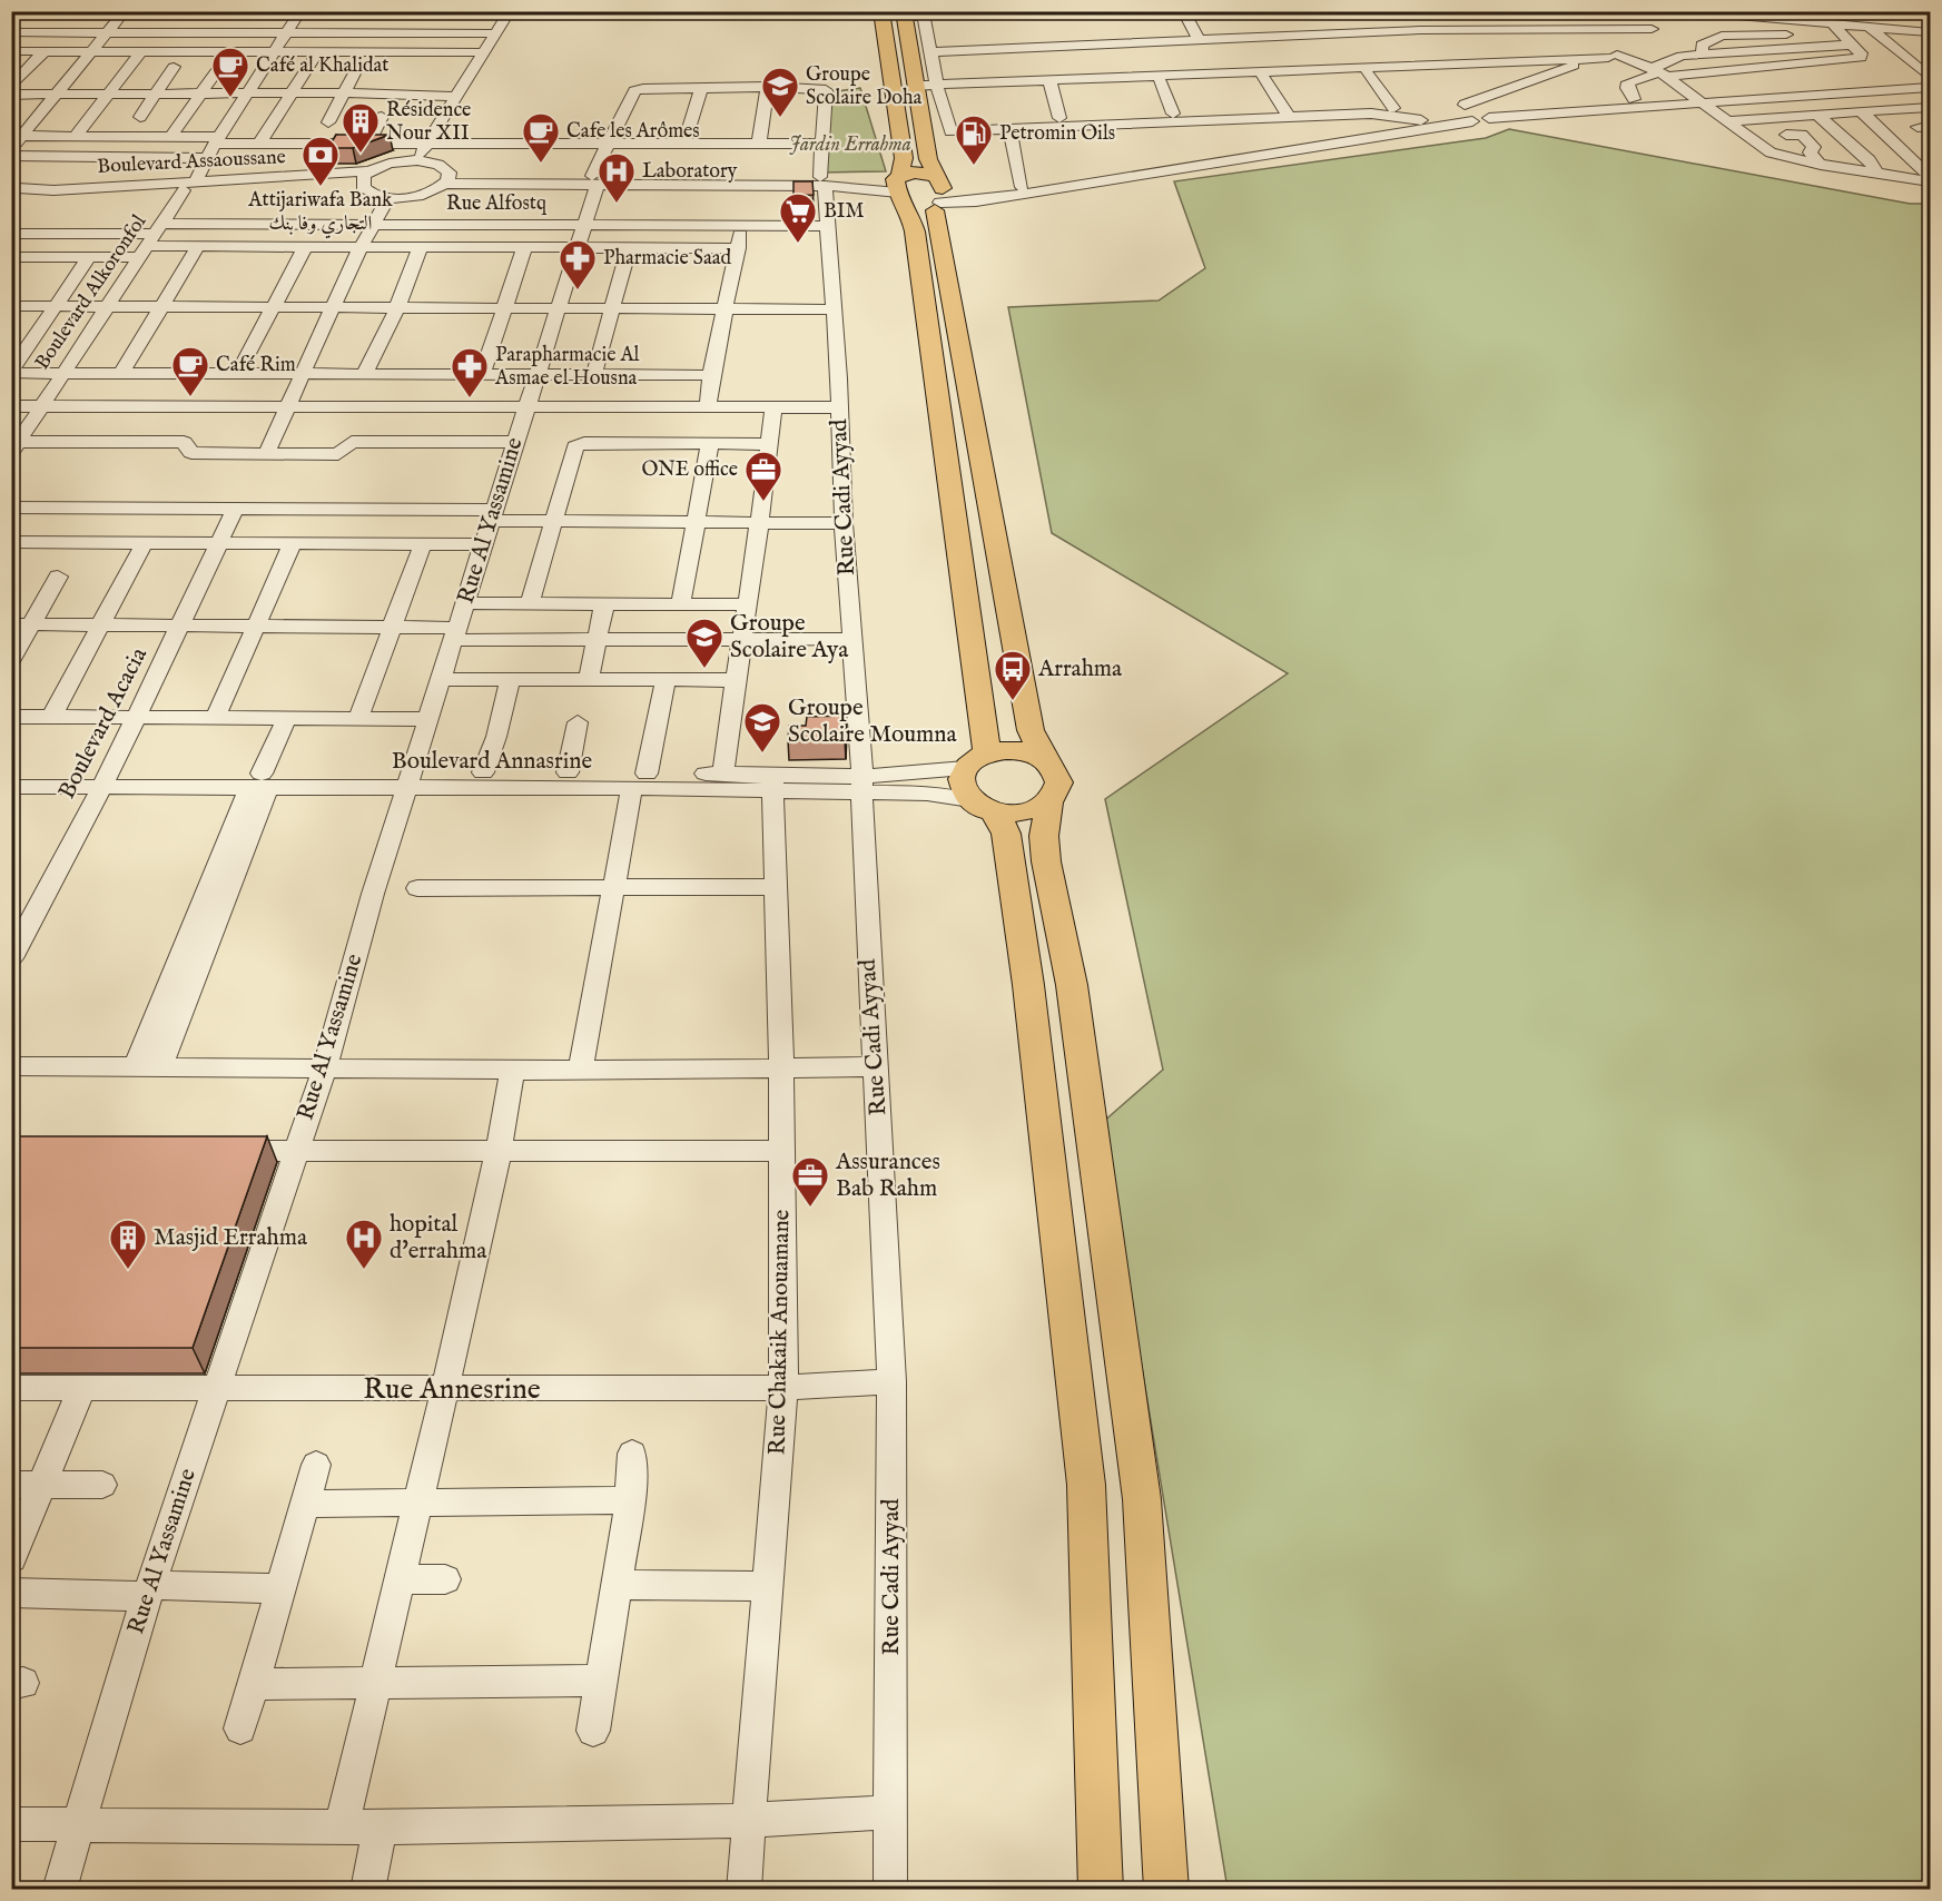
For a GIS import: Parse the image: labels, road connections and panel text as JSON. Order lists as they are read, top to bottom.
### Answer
{
  "streets": {
    "street": [
      "Boulevard Assaoussane",
      "Rue Alfostq",
      "Boulevard Alkoronfol",
      "Rue Cadi Ayyad",
      "Rue Al Yassamine",
      "Boulevard Acacia",
      "Boulevard Annasrine",
      "Rue Chakaik Anouamane",
      "Rue Annesrine"
    ]
  },
  "crossings": [
    ["Boulevard Assaoussane", "Boulevard Alkoronfol"],
    ["Rue Alfostq", "Boulevard Alkoronfol"],
    ["Rue Alfostq", "Rue Cadi Ayyad"],
    ["Rue Alfostq", "Rue Al Yassamine"],
    ["Rue Cadi Ayyad", "Boulevard Annasrine"],
    ["Rue Cadi Ayyad", "Rue Annesrine"],
    ["Rue Al Yassamine", "Boulevard Annasrine"],
    ["Rue Al Yassamine", "Rue Annesrine"],
    ["Boulevard Acacia", "Boulevard Annasrine"],
    ["Boulevard Annasrine", "Rue Chakaik Anouamane"],
    ["Rue Chakaik Anouamane", "Rue Annesrine"]
  ],
  "parks": ["Jardin Errahma"],
  "places": {
    "cafe": ["Café al Khalidat", "Cafe les Arômes", "Café Rim"],
    "school or university": ["Groupe Scolaire Doha", "Groupe Scolaire Aya", "Groupe Scolaire Moumna"],
    "building": ["Résidence Nour XII", "Masjid Errahma"],
    "fuel station": ["Petromin Oils"],
    "bank": ["Attijariwafa Bank التجاري وفا بنك"],
    "hospital": ["Laboratory", "hopital d'errahma"],
    "supermarket": ["BIM"],
    "pharmacy": ["Pharmacie Saad", "Parapharmacie Al Asmae el Housna"],
    "office": ["ONE office", "Assurances Bab Rahm"],
    "bus stop": ["Arrahma"]
  }
}
